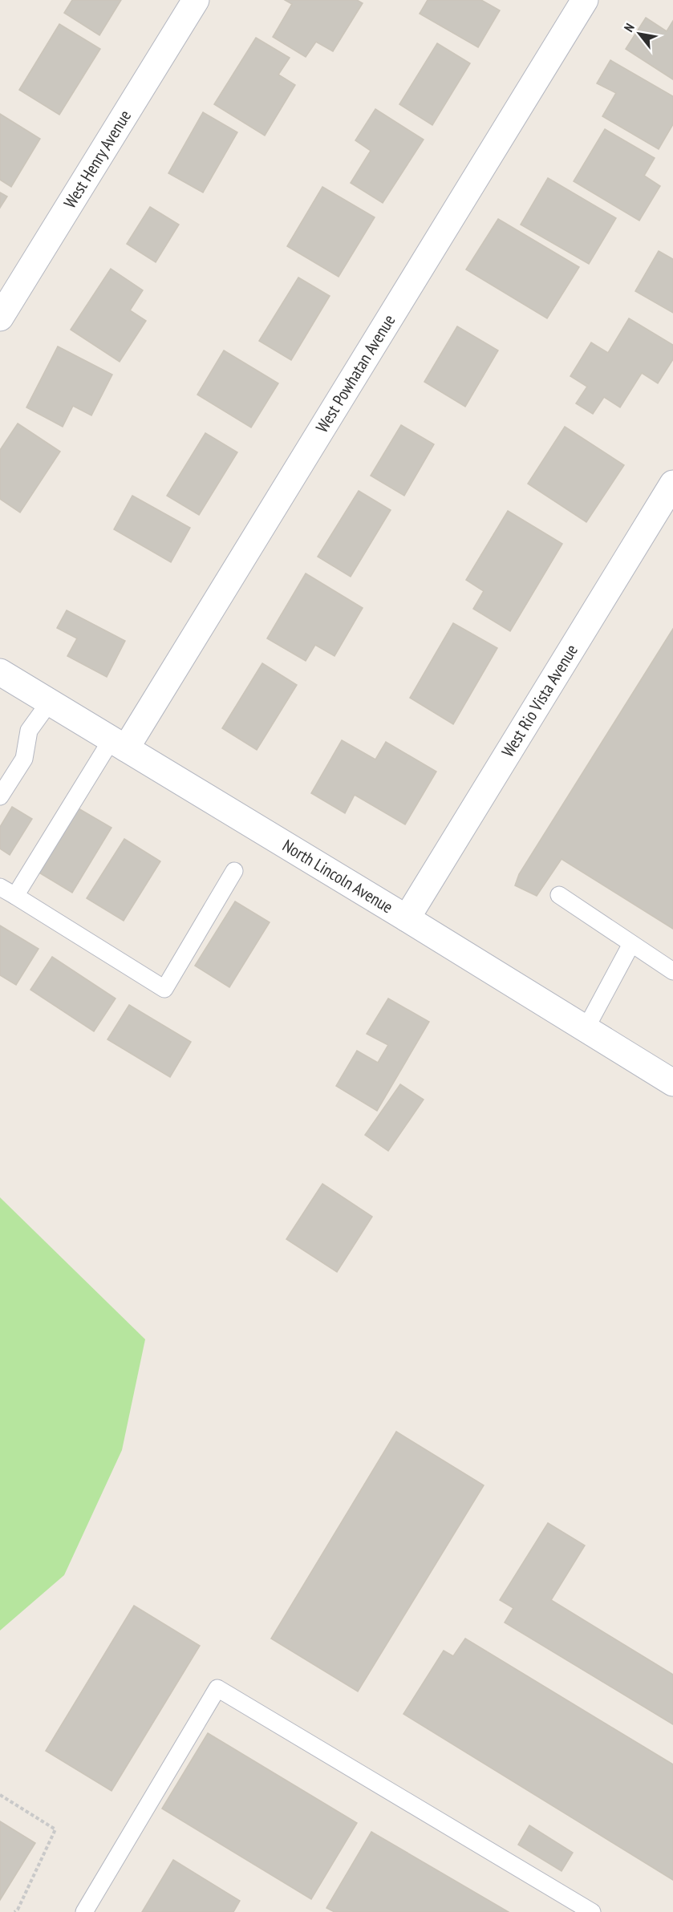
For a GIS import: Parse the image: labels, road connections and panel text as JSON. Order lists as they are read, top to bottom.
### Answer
{
  "streets": {
    "street": [
      "West Henry Avenue",
      "West Powhatan Avenue",
      "West Rio Vista Avenue",
      "North Lincoln Avenue"
    ]
  },
  "crossings": [
    ["West Powhatan Avenue", "North Lincoln Avenue"],
    ["West Rio Vista Avenue", "North Lincoln Avenue"]
  ],
  "north": "top left"
}
